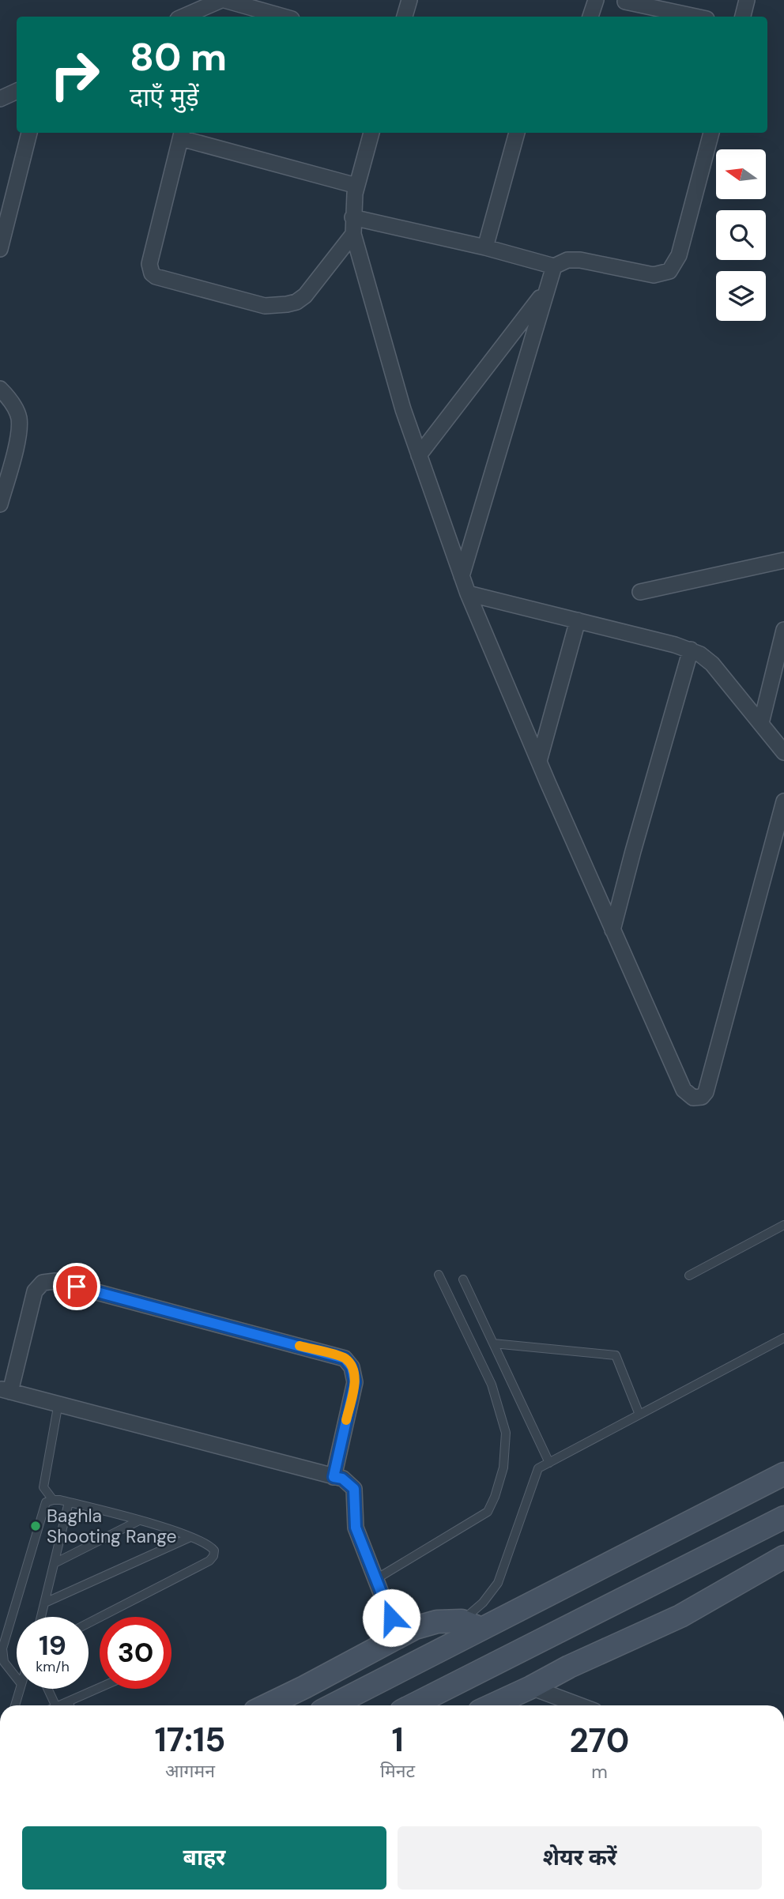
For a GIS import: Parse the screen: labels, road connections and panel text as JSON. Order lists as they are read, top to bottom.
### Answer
{
  "places": ["Baghla Shooting Range"],
  "north": "left",
  "page": {
    "turn": ["80 m", "दाएँ मुड़ें"],
    "speed": "19 km/h",
    "limit": "30",
    "eta": [
      "17:15",
      "आगमन",
      "1",
      "मिनट",
      "270",
      "m"
    ],
    "buttons": ["बाहर", "शेयर करें"]
  }
}
